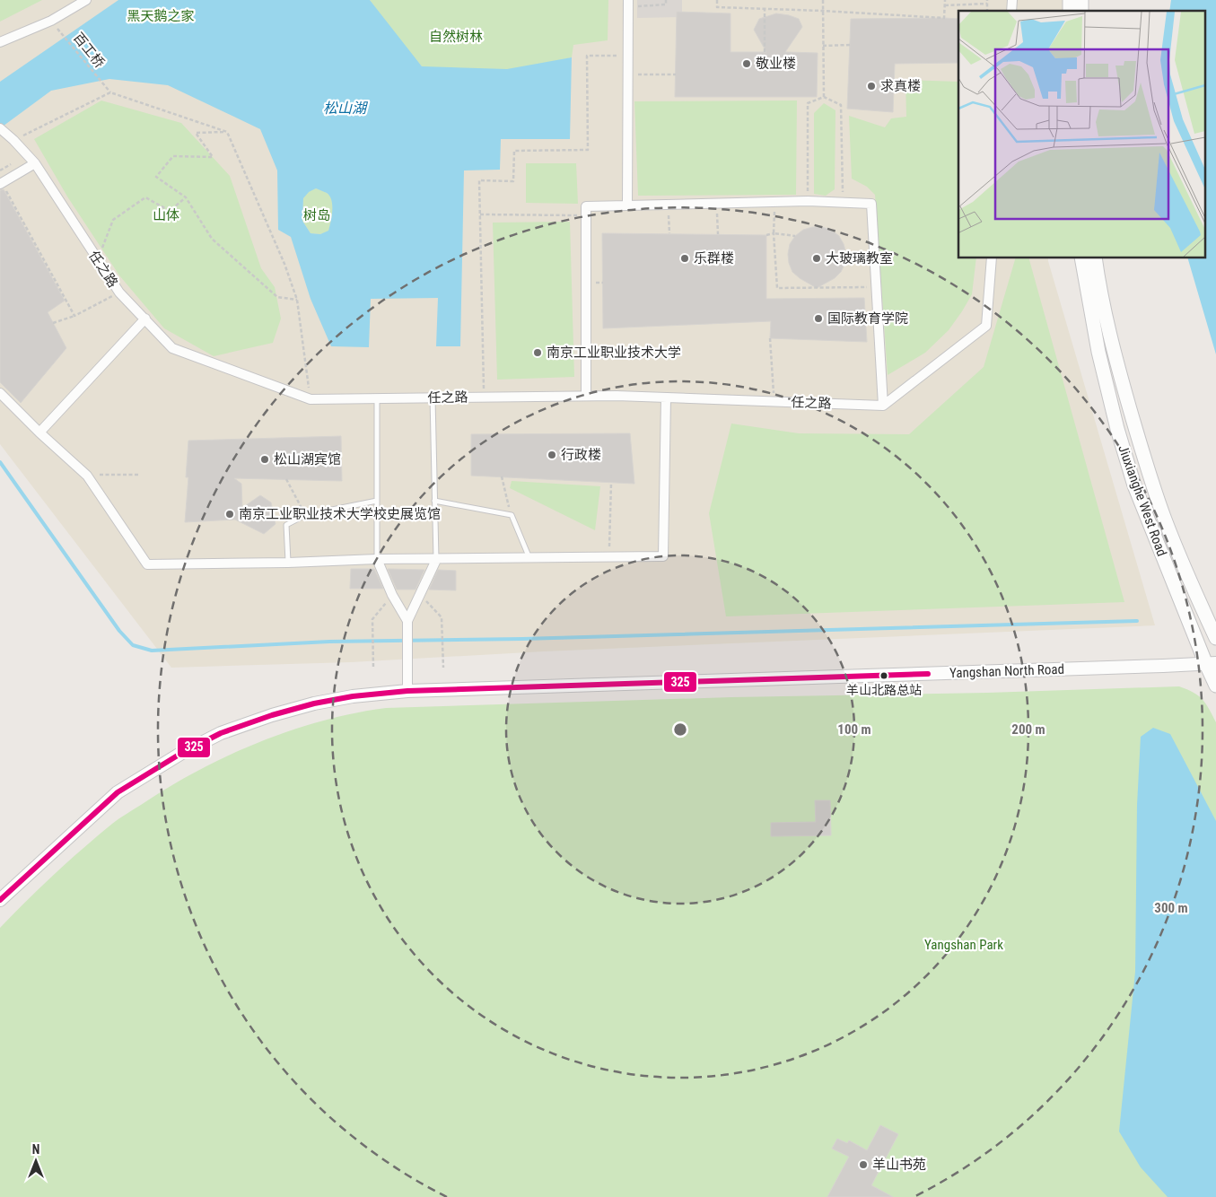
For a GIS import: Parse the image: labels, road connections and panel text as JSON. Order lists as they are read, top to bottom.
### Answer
{
  "streets": {
    "main road": ["Jiuxianghe West Road"],
    "street": ["任之路", "Yangshan North Road"],
    "path": ["百工桥"]
  },
  "crossings": [
    ["Jiuxianghe West Road", "Yangshan North Road"]
  ],
  "water": ["松山湖"],
  "parks": [
    "黑天鹅之家",
    "自然树林",
    "山体",
    "树岛",
    "Yangshan Park"
  ],
  "places": [
    "敬业楼",
    "求真楼",
    "乐群楼",
    "大玻璃教室",
    "国际教育学院",
    "南京工业职业技术大学",
    "行政楼",
    "松山湖宾馆",
    "南京工业职业技术大学校史展览馆",
    "羊山北路总站",
    "羊山书苑"
  ],
  "lines": ["transit line 325"],
  "north": "top",
  "rings": ["100 m", "200 m", "300 m"]
}
